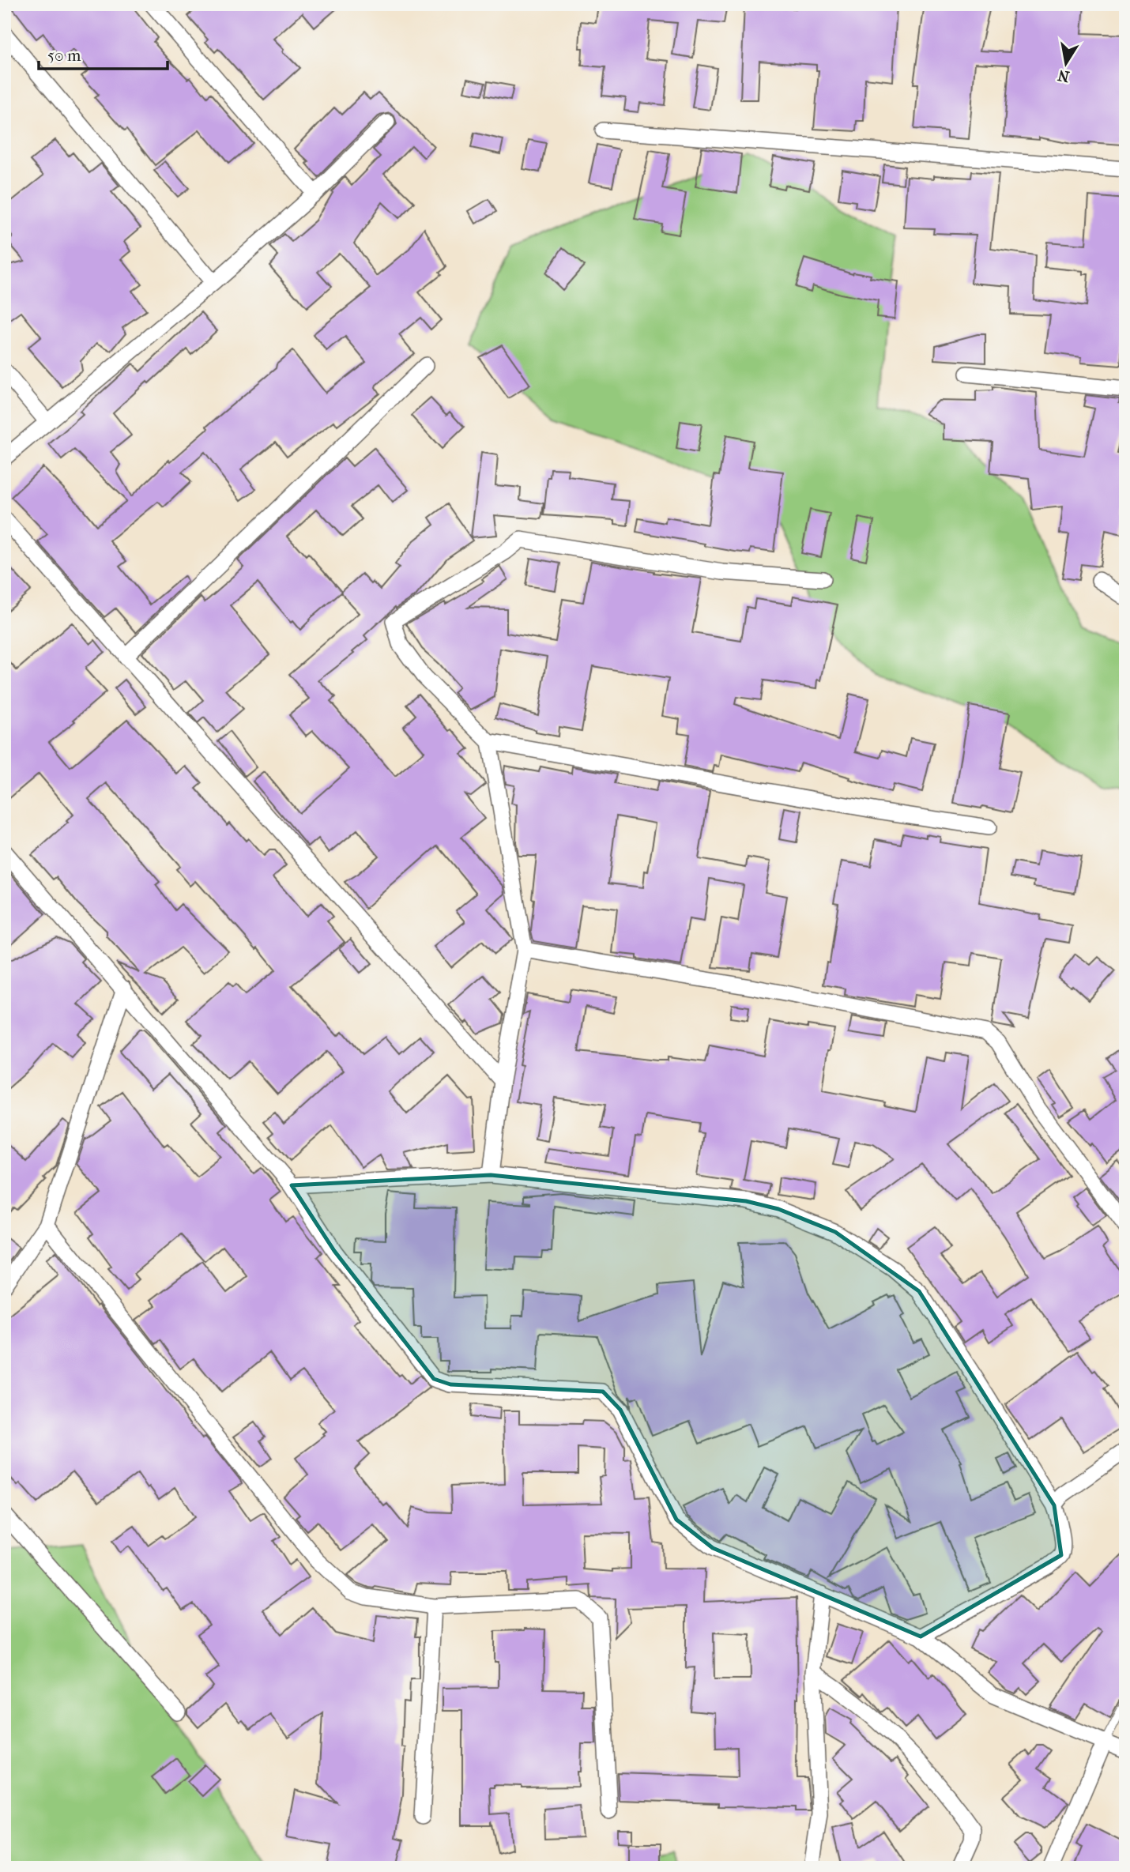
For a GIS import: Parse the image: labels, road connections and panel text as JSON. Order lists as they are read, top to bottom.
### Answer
{
  "scale_bar": "50 m",
  "north": "bottom"
}
